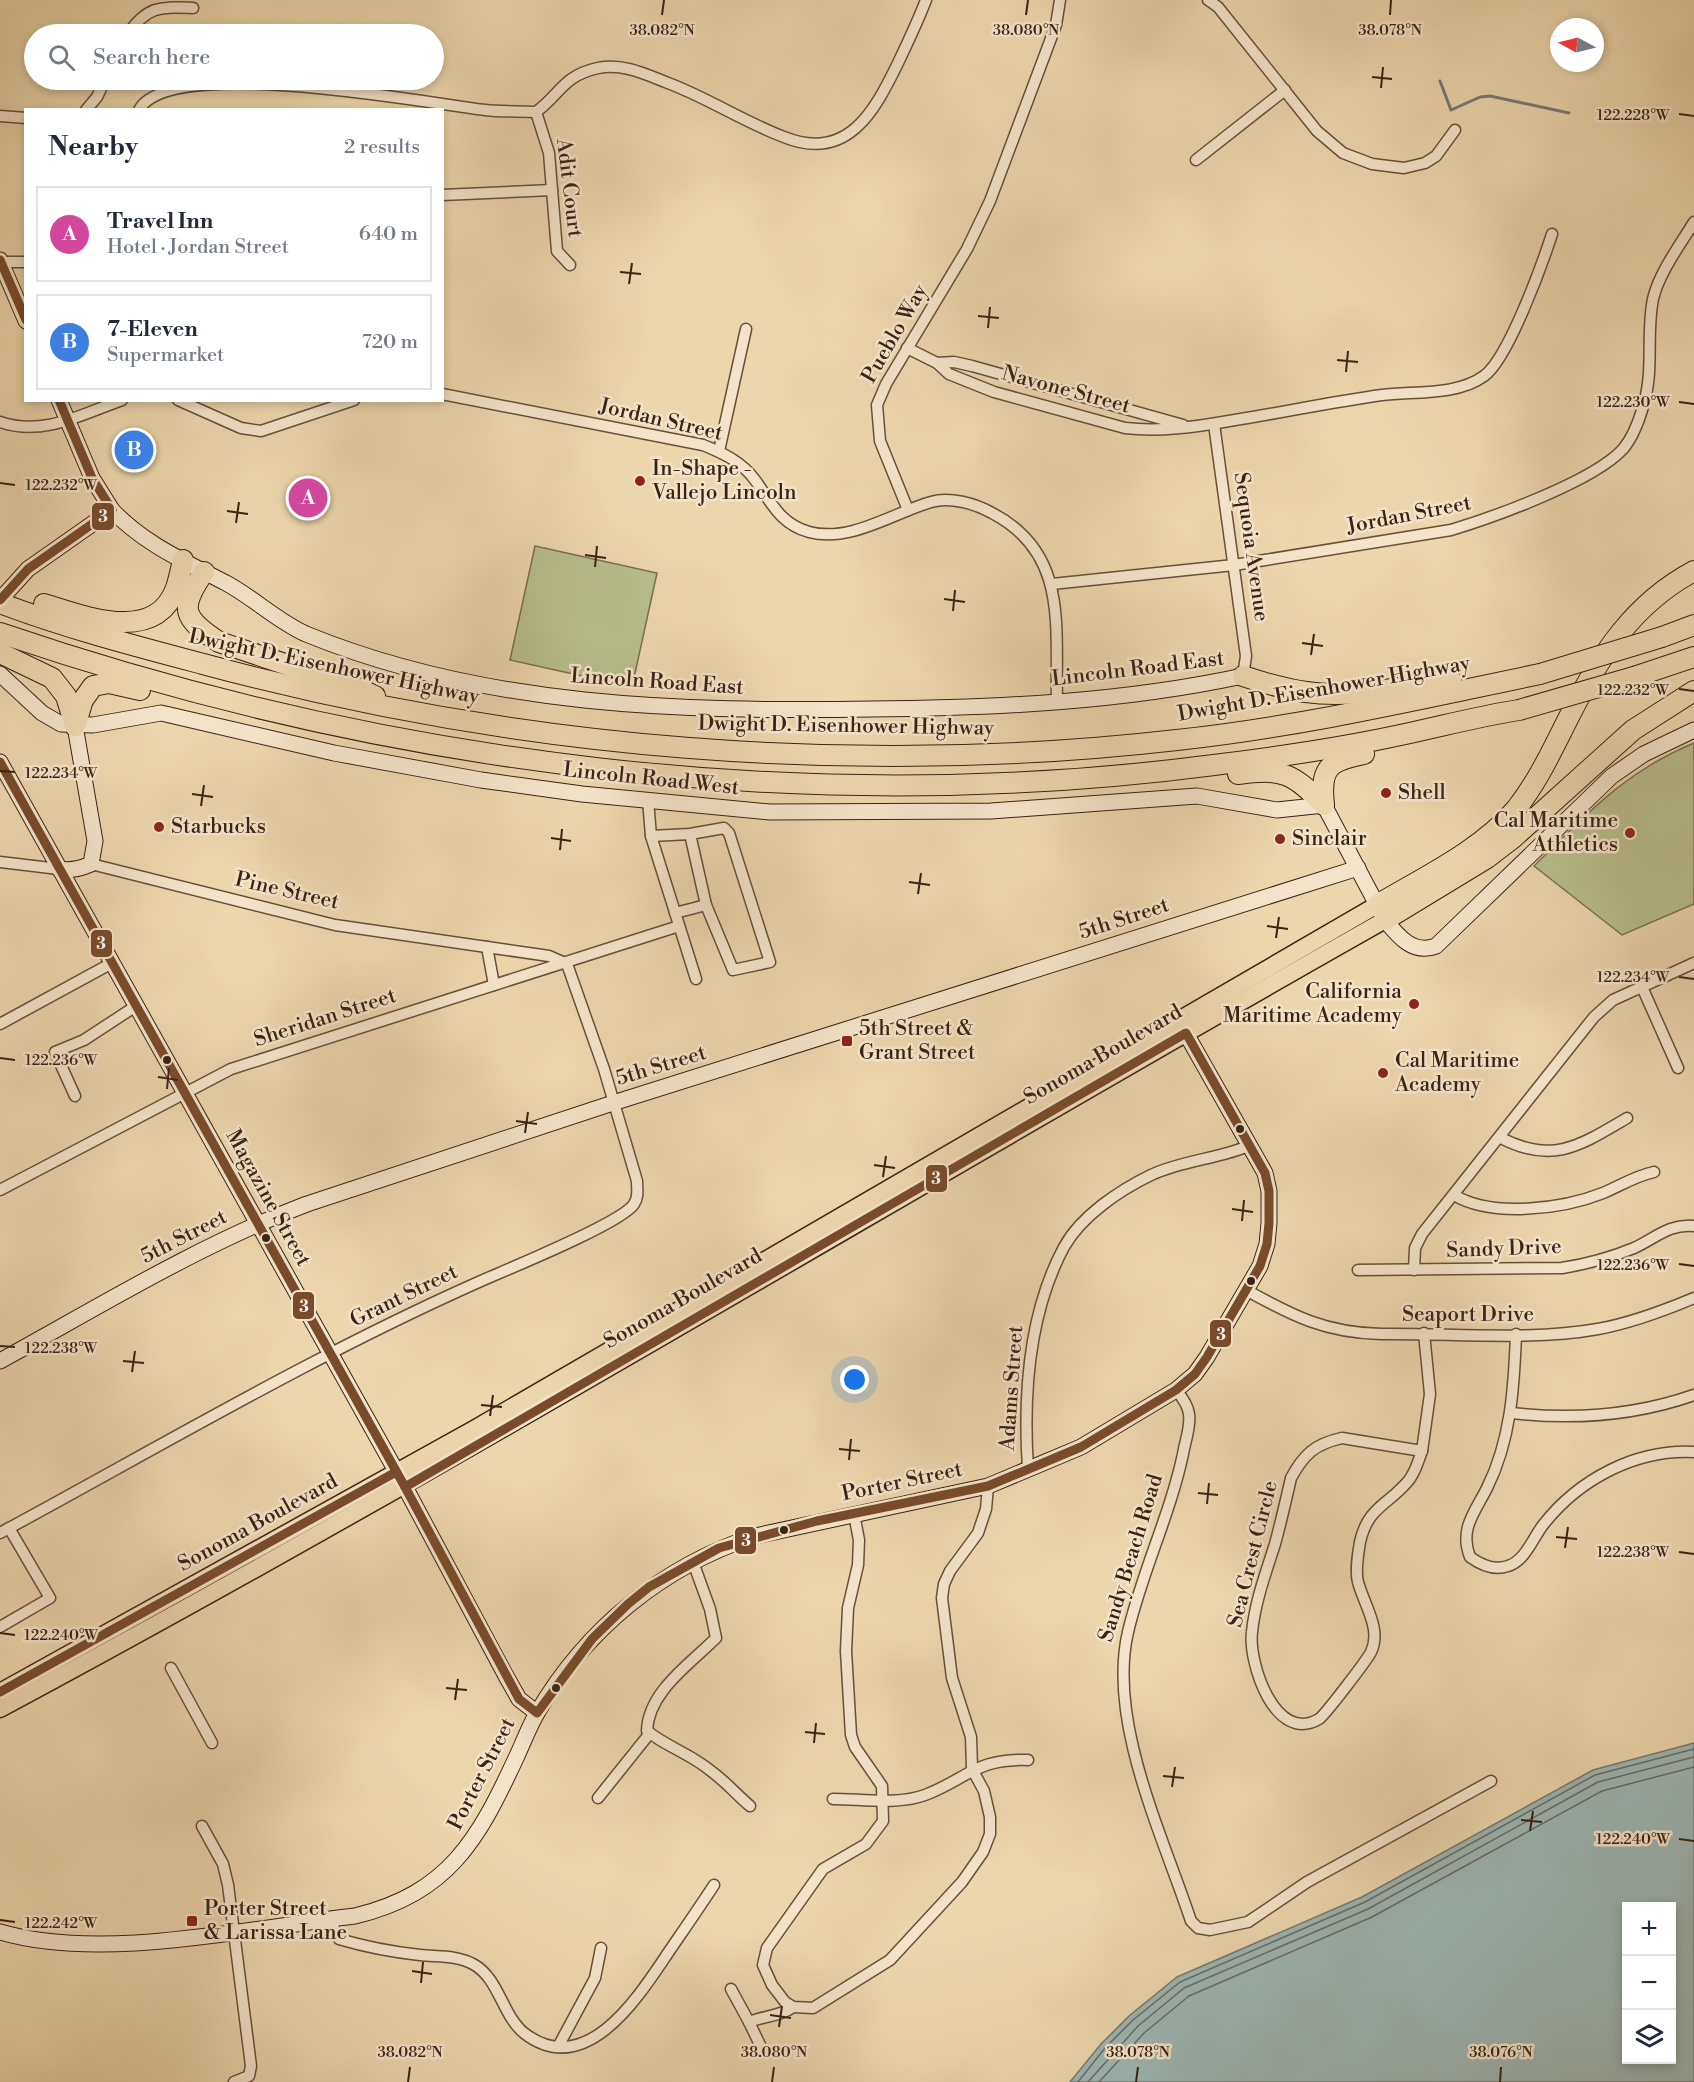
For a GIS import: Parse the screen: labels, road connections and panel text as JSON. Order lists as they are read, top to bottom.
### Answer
{
  "streets": {
    "highway": ["Dwight D. Eisenhower Highway"],
    "main road": ["Sonoma Boulevard"],
    "street": [
      "Adit Court",
      "Pueblo Way",
      "Navone Street",
      "Jordan Street",
      "Sequoia Avenue",
      "Lincoln Road East",
      "Lincoln Road West",
      "Pine Street",
      "5th Street",
      "Sheridan Street",
      "Magazine Street",
      "Sandy Drive",
      "Grant Street",
      "Seaport Drive",
      "Adams Street",
      "Porter Street",
      "Sea Crest Circle",
      "Sandy Beach Road"
    ]
  },
  "crossings": [
    ["Pueblo Way", "Navone Street"],
    ["Pueblo Way", "Jordan Street"],
    ["Navone Street", "Sequoia Avenue"],
    ["Jordan Street", "Sequoia Avenue"],
    ["Sequoia Avenue", "Lincoln Road East"],
    ["Pine Street", "Sheridan Street"],
    ["Pine Street", "Magazine Street"],
    ["5th Street", "Magazine Street"],
    ["5th Street", "Grant Street"],
    ["Sheridan Street", "Magazine Street"],
    ["Sonoma Boulevard", "Magazine Street"],
    ["Magazine Street", "Grant Street"],
    ["Magazine Street", "Porter Street"],
    ["Seaport Drive", "Sea Crest Circle"],
    ["Adams Street", "Porter Street"],
    ["Porter Street", "Sandy Beach Road"]
  ],
  "places": {
    "other": [
      "In-Shape - Vallejo Lincoln",
      "Shell",
      "Starbucks",
      "Cal Maritime Athletics",
      "Sinclair",
      "California Maritime Academy",
      "Cal Maritime Academy"
    ],
    "transit": ["5th Street & Grant Street", "Porter Street & Larissa Lane"]
  },
  "lines": ["transit line 3"],
  "north": "left",
  "page": {
    "search": "Search here",
    "heading": ["Nearby", "2 results"],
    "list": [
      {
        "mark": "A",
        "name": "Travel Inn",
        "note": "Hotel · Jordan Street",
        "value": "640 m"
      },
      {
        "mark": "B",
        "name": "7-Eleven",
        "note": "Supermarket",
        "value": "720 m"
      }
    ],
    "pins": ["B", "A"],
    "map_buttons": ["+", "−"]
  },
  "coordinates": [
    "38.082°N",
    "38.080°N",
    "38.078°N",
    "122.228°W",
    "122.230°W",
    "122.232°W",
    "122.234°W",
    "122.236°W",
    "122.238°W",
    "122.240°W",
    "122.242°W",
    "38.076°N"
  ]
}
